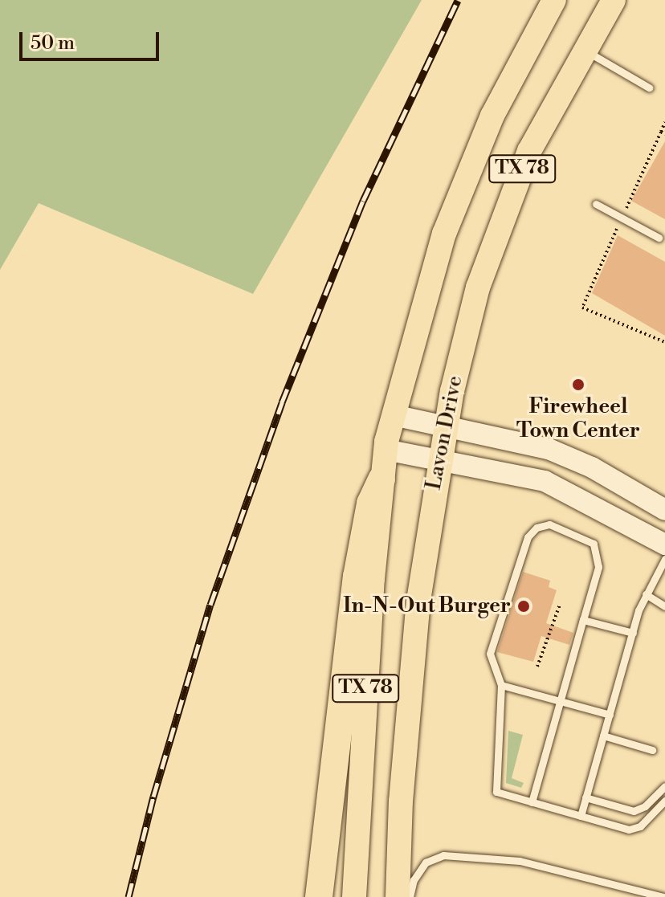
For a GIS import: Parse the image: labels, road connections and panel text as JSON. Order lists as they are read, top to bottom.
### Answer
{
  "streets": {
    "main road": ["TX 78", "Lavon Drive"]
  },
  "places": ["Firewheel Town Center", "In-N-Out Burger"],
  "scale_bar": "50 m"
}
